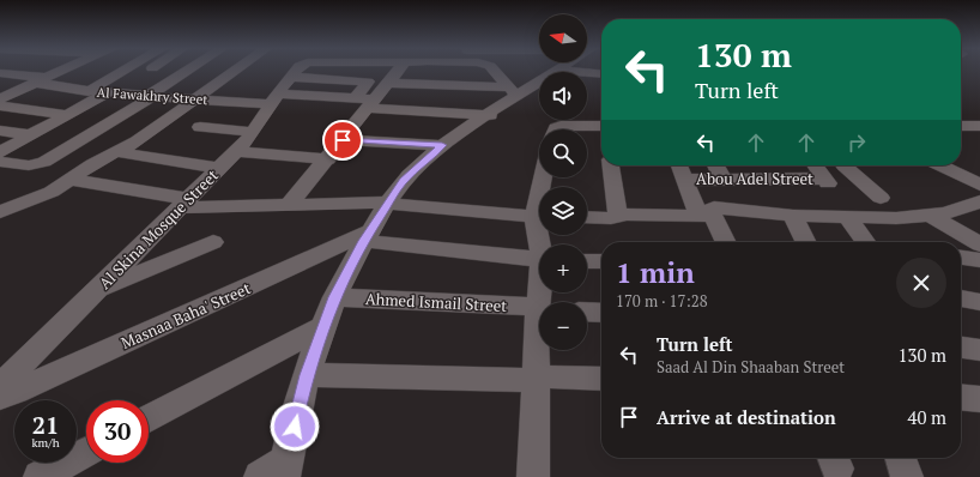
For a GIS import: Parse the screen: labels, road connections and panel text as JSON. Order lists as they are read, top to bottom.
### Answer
{
  "streets": {
    "street": [
      "Al Fawakhry Street",
      "Abou Adel Street",
      "Al Skina Mosque Street",
      "Ahmed Ismail Street",
      "Masnaa Baha' Street"
    ]
  },
  "crossings": [
    ["Al Fawakhry Street", "Al Skina Mosque Street"]
  ],
  "north": "left",
  "page": {
    "map_buttons": ["+", "−"],
    "turn": ["130 m", "Turn left"],
    "heading": ["1 min", "170 m · 17:28"],
    "list": [
      {
        "name": "Turn left",
        "note": "Saad Al Din Shaaban Street",
        "value": "130 m"
      },
      {
        "name": "Arrive at destination",
        "value": "40 m"
      }
    ],
    "speed": "21 km/h",
    "limit": "30"
  }
}
